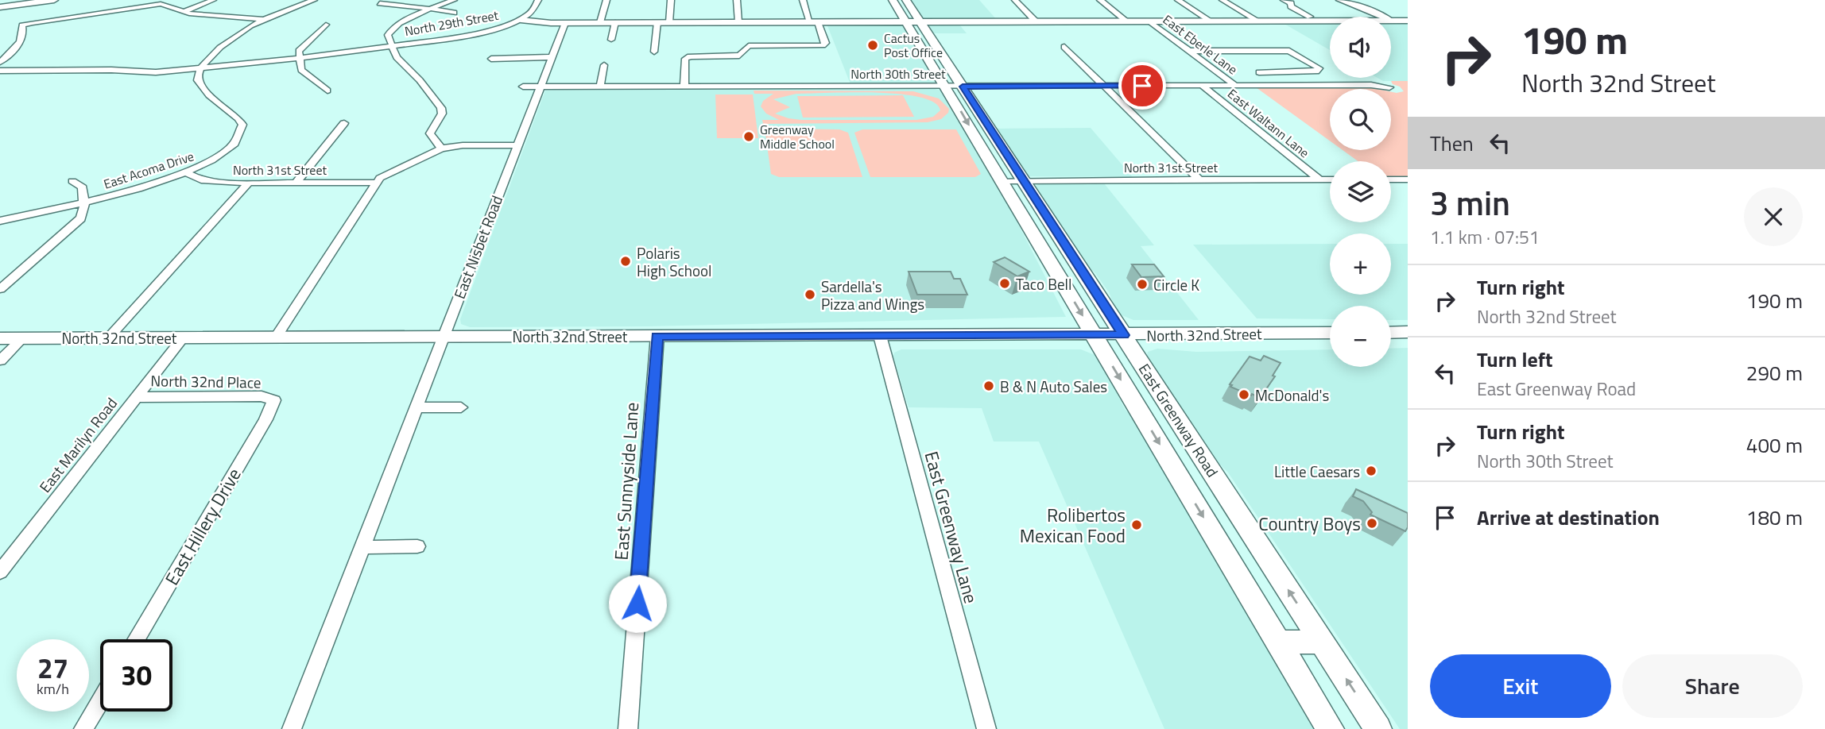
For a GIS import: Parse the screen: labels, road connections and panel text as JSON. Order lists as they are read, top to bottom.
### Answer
{
  "streets": {
    "main road": ["North 29th Street", "North 32nd Street", "East Greenway Road"],
    "street": [
      "East Eberle Lane",
      "North 30th Street",
      "East Waltann Lane",
      "North 31st Street",
      "East Acoma Drive",
      "East Nisbet Road",
      "North 32nd Place",
      "East Marilyn Road",
      "East Sunnyside Lane",
      "East Hillery Drive",
      "East Greenway Lane"
    ]
  },
  "crossings": [
    ["North 29th Street", "East Eberle Lane"],
    ["North 29th Street", "East Acoma Drive"],
    ["North 29th Street", "East Nisbet Road"],
    ["North 29th Street", "East Greenway Road"],
    ["East Eberle Lane", "North 30th Street"],
    ["North 30th Street", "East Waltann Lane"],
    ["North 30th Street", "East Nisbet Road"],
    ["North 30th Street", "East Greenway Road"],
    ["East Waltann Lane", "North 31st Street"],
    ["North 31st Street", "East Acoma Drive"],
    ["North 31st Street", "East Greenway Road"],
    ["East Nisbet Road", "North 32nd Street"],
    ["North 32nd Street", "East Greenway Road"],
    ["North 32nd Street", "East Marilyn Road"],
    ["North 32nd Street", "East Sunnyside Lane"],
    ["North 32nd Street", "East Greenway Lane"],
    ["North 32nd Place", "East Marilyn Road"],
    ["North 32nd Place", "East Hillery Drive"]
  ],
  "places": [
    "Cactus Post Office",
    "Greenway Middle School",
    "Polaris High School",
    "Taco Bell",
    "Circle K",
    "Sardella's Pizza and Wings",
    "B & N Auto Sales",
    "McDonald's",
    "Little Caesars",
    "Country Boys",
    "Rolibertos Mexican Food"
  ],
  "page": {
    "turn": ["190 m", "North 32nd Street"],
    "map_buttons": ["+", "−"],
    "then": "Then",
    "heading": ["3 min", "1.1 km · 07:51"],
    "list": [
      {
        "name": "Turn right",
        "note": "North 32nd Street",
        "value": "190 m"
      },
      {
        "name": "Turn left",
        "note": "East Greenway Road",
        "value": "290 m"
      },
      {
        "name": "Turn right",
        "note": "North 30th Street",
        "value": "400 m"
      },
      {
        "name": "Arrive at destination",
        "value": "180 m"
      }
    ],
    "speed": "27 km/h",
    "limit": "30",
    "buttons": ["Exit", "Share"]
  }
}
